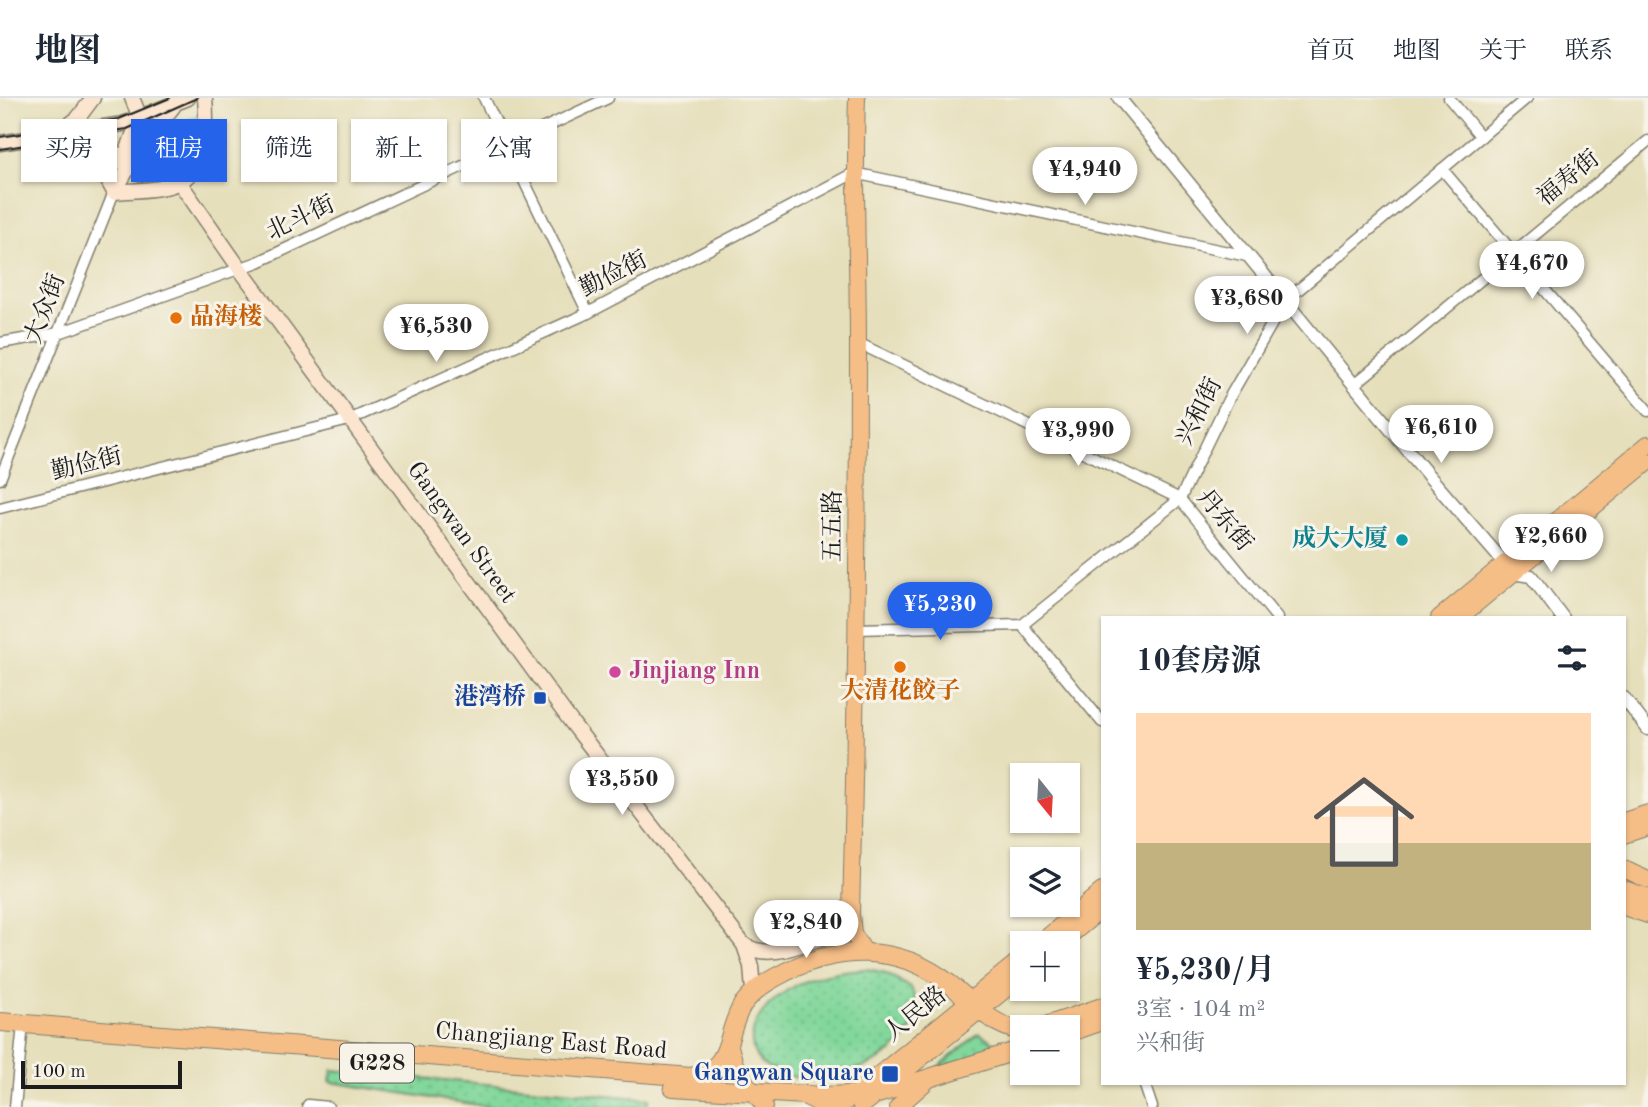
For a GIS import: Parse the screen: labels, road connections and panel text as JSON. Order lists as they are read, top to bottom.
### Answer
{
  "streets": {
    "highway": ["Changjiang East Road", "G228"],
    "main road": ["五五路", "Gangwan Street", "人民路"],
    "street": [
      "福寿街",
      "北斗街",
      "勤俭街",
      "大众街",
      "兴和街",
      "丹东街"
    ]
  },
  "crossings": [
    ["北斗街", "大众街"],
    ["北斗街", "Gangwan Street"],
    ["勤俭街", "五五路"],
    ["勤俭街", "Gangwan Street"],
    ["兴和街", "丹东街"],
    ["丹东街", "五五路"],
    ["Gangwan Street", "Changjiang East Road"],
    ["人民路", "Changjiang East Road"],
    ["人民路", "G228"],
    ["Changjiang East Road", "G228"]
  ],
  "places": {
    "other": [
      "品海楼",
      "成大大厦",
      "大清花餃子",
      "Jinjiang Inn"
    ],
    "transit": ["港湾桥", "Gangwan Square"]
  },
  "scale_bar": "100 m",
  "north": "bottom",
  "page": {
    "header": "地图",
    "nav": [
      "首页",
      "地图",
      "关于",
      "联系"
    ],
    "chip": [
      "买房",
      "租房",
      "筛选",
      "新上",
      "公寓"
    ],
    "price": [
      "¥4,940",
      "¥4,670",
      "¥3,680",
      "¥6,530",
      "¥6,610",
      "¥3,990",
      "¥2,660",
      "¥5,230",
      "¥3,550",
      "¥2,840"
    ],
    "heading": "10套房源",
    "list": [
      {
        "name": "¥5,230/月",
        "note": "3室 · 104 m² · 兴和街"
      }
    ],
    "map_buttons": ["+", "−"],
    "scale": "100 m"
  }
}
